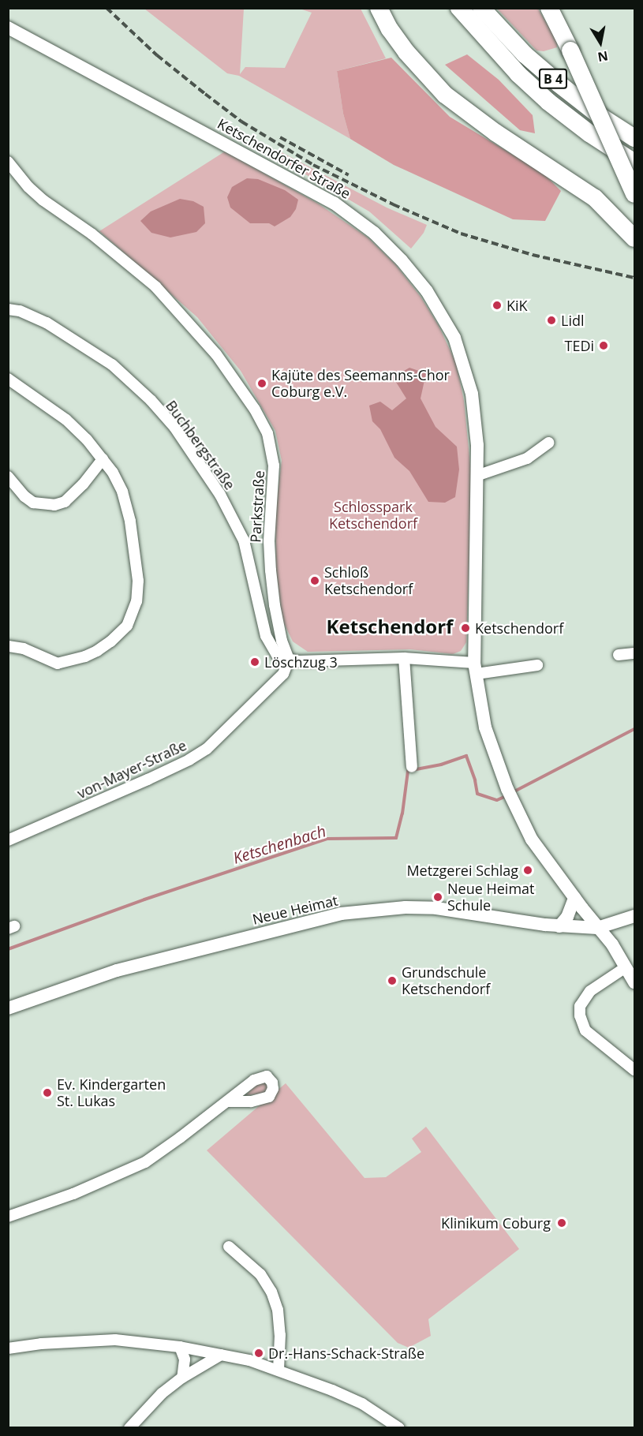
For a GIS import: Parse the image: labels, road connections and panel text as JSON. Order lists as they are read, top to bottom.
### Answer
{
  "streets": {
    "highway": ["B 4"],
    "street": [
      "Ketschendorfer Straße",
      "Buchbergstraße",
      "Parkstraße",
      "von-Mayer-Straße",
      "Neue Heimat"
    ]
  },
  "crossings": [
    ["Ketschendorfer Straße", "Neue Heimat"],
    ["Buchbergstraße", "Parkstraße"],
    ["Buchbergstraße", "von-Mayer-Straße"],
    ["Parkstraße", "von-Mayer-Straße"]
  ],
  "districts": ["Ketschendorf"],
  "water": ["Ketschenbach"],
  "parks": ["Schlosspark Ketschendorf"],
  "places": [
    "KiK",
    "Lidl",
    "TEDi",
    "Kajüte des Seemanns-Chor Coburg e.V.",
    "Schloß Ketschendorf",
    "Ketschendorf",
    "Löschzug 3",
    "Metzgerei Schlag",
    "Neue Heimat Schule",
    "Grundschule Ketschendorf",
    "Ev. Kindergarten St. Lukas",
    "Klinikum Coburg",
    "Dr.-Hans-Schack-Straße"
  ],
  "north": "bottom"
}
